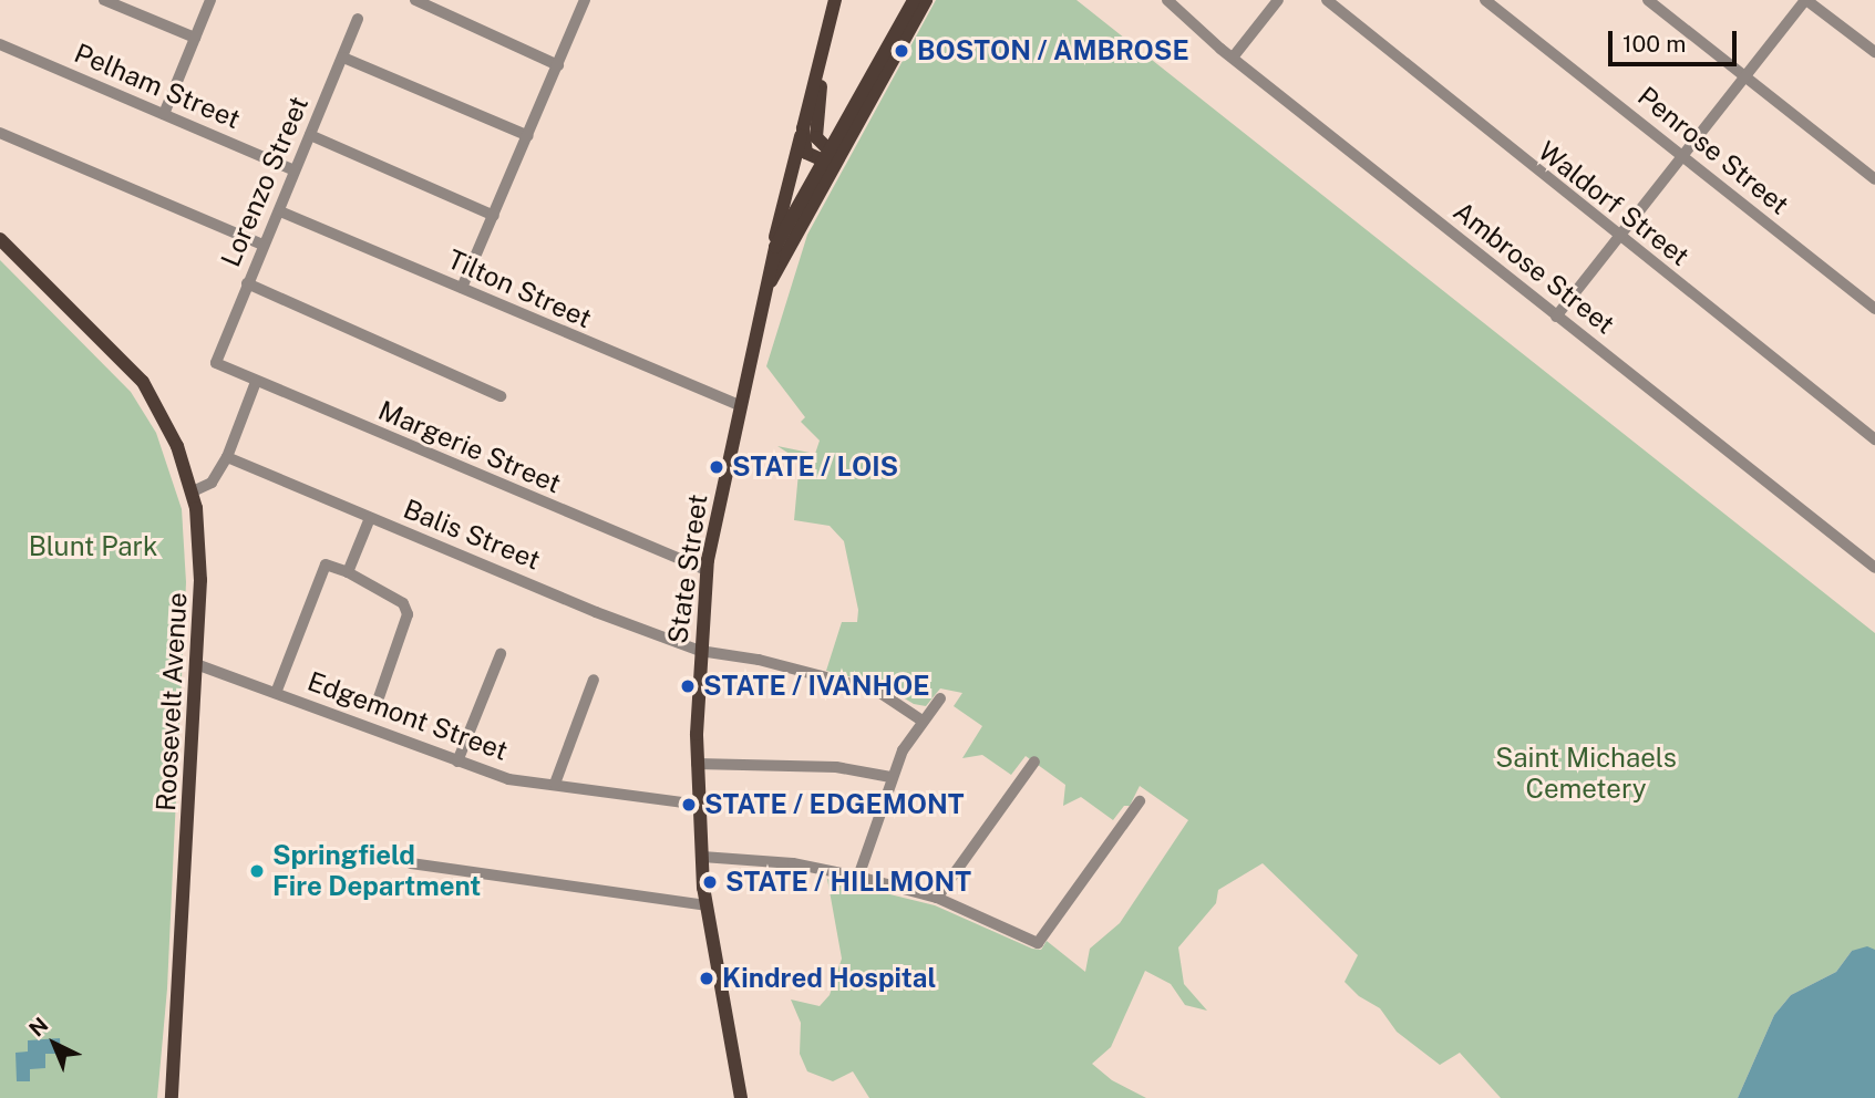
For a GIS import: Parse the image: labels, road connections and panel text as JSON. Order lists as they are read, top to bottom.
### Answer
{
  "streets": {
    "main road": ["State Street", "Roosevelt Avenue"],
    "street": [
      "Pelham Street",
      "Penrose Street",
      "Lorenzo Street",
      "Waldorf Street",
      "Ambrose Street",
      "Tilton Street",
      "Margerie Street",
      "Balis Street",
      "Edgemont Street"
    ]
  },
  "crossings": [
    ["Pelham Street", "Lorenzo Street"],
    ["Lorenzo Street", "Tilton Street"],
    ["Lorenzo Street", "Margerie Street"],
    ["Tilton Street", "State Street"],
    ["Margerie Street", "State Street"],
    ["Balis Street", "State Street"],
    ["State Street", "Edgemont Street"],
    ["Roosevelt Avenue", "Edgemont Street"]
  ],
  "parks": ["Blunt Park", "Saint Michaels Cemetery"],
  "places": [
    "BOSTON / AMBROSE",
    "STATE / LOIS",
    "STATE / IVANHOE",
    "STATE / EDGEMONT",
    "Springfield Fire Department",
    "STATE / HILLMONT",
    "Kindred Hospital"
  ],
  "scale_bar": "100 m",
  "north": "top left"
}
